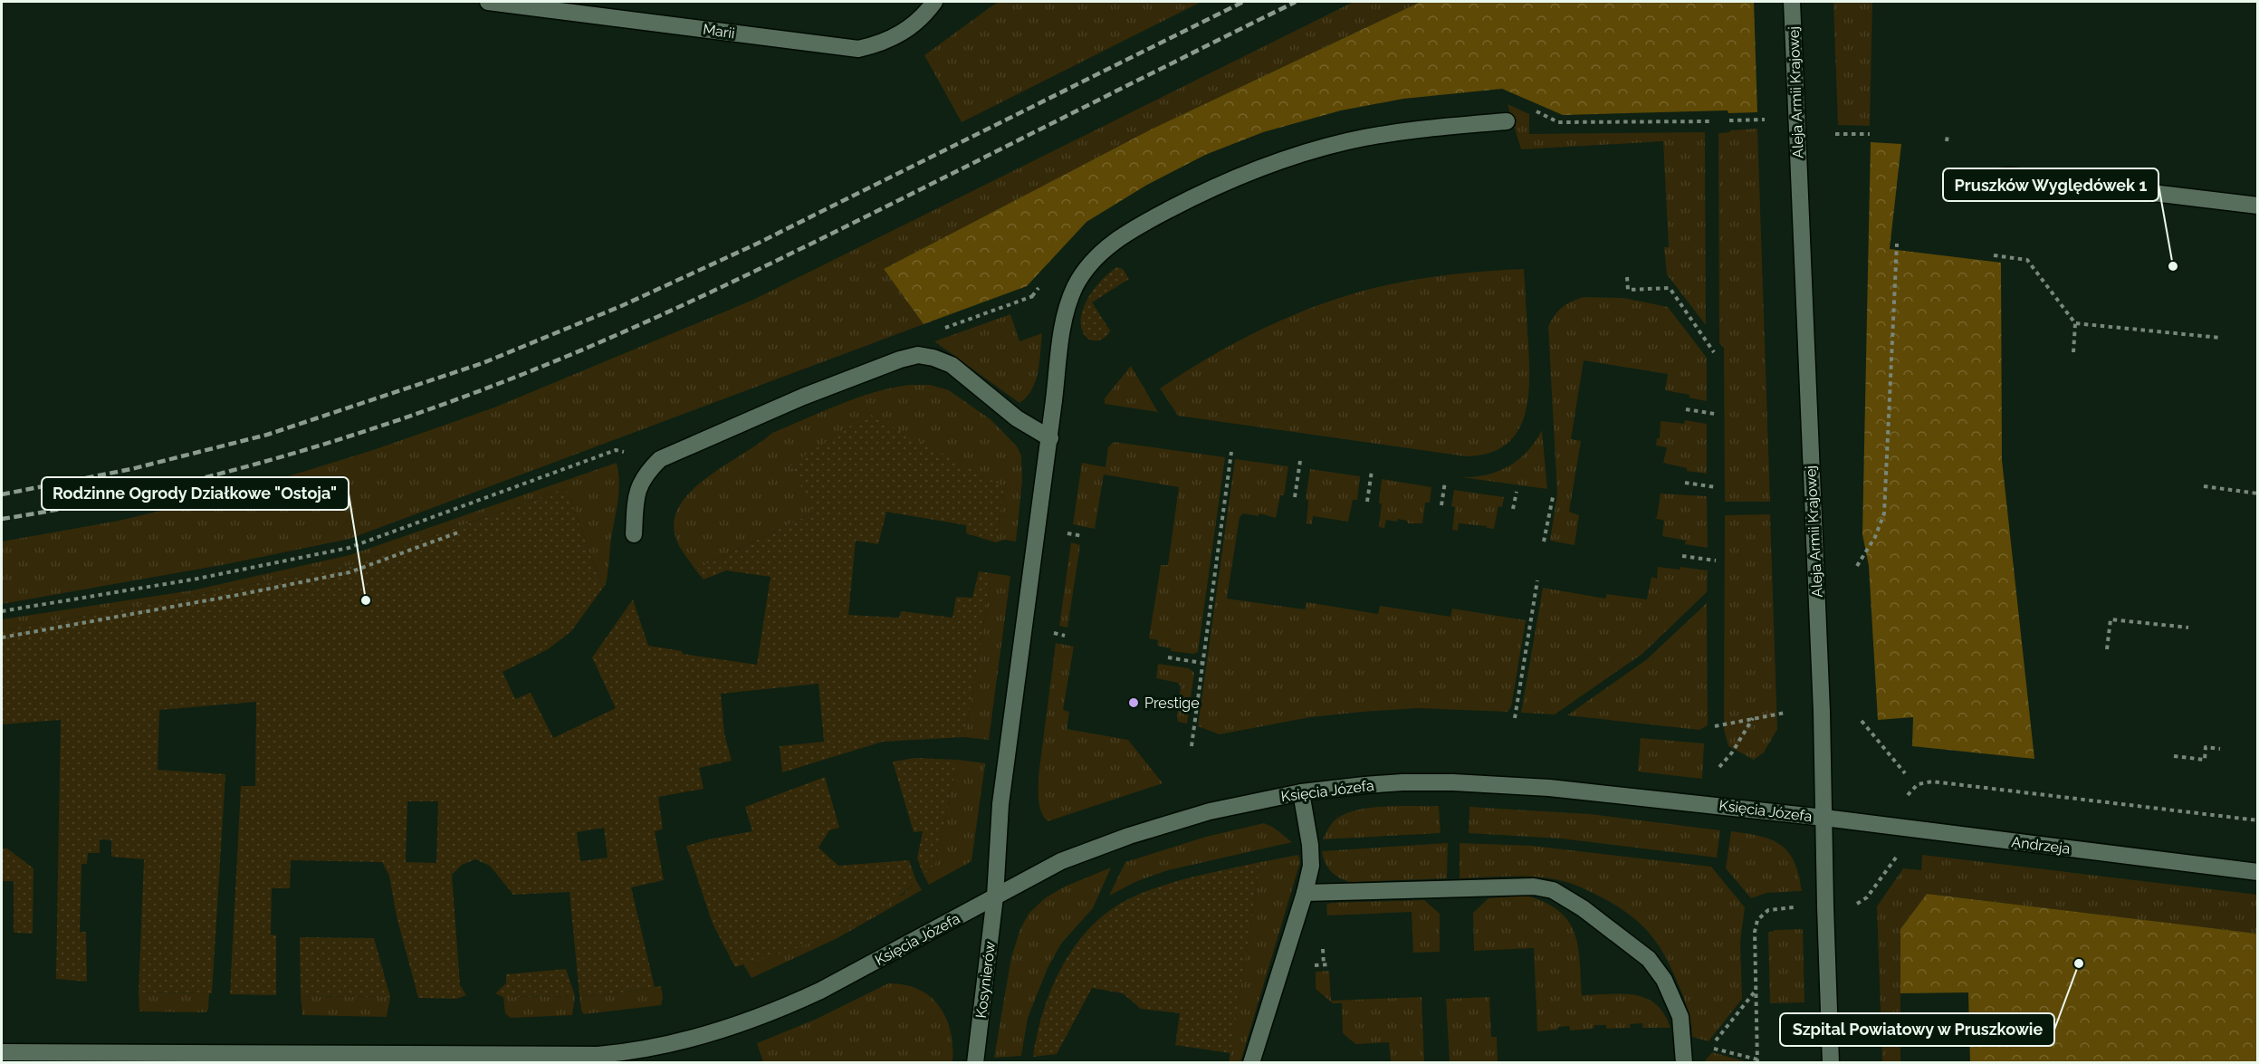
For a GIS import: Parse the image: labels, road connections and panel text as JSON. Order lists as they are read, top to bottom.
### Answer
{
  "streets": {
    "street": [
      "Marii",
      "Aleja Armii Krajowej",
      "Księcia Józefa",
      "Andrzeja",
      "Kosynierów"
    ]
  },
  "crossings": [
    ["Aleja Armii Krajowej", "Księcia Józefa"],
    ["Aleja Armii Krajowej", "Andrzeja"],
    ["Księcia Józefa", "Andrzeja"],
    ["Księcia Józefa", "Kosynierów"]
  ],
  "places": [
    "Pruszków Wyględówek 1",
    "Rodzinne Ogrody Działkowe \"Ostoja\"",
    "Prestige",
    "Szpital Powiatowy w Pruszkowie"
  ]
}
